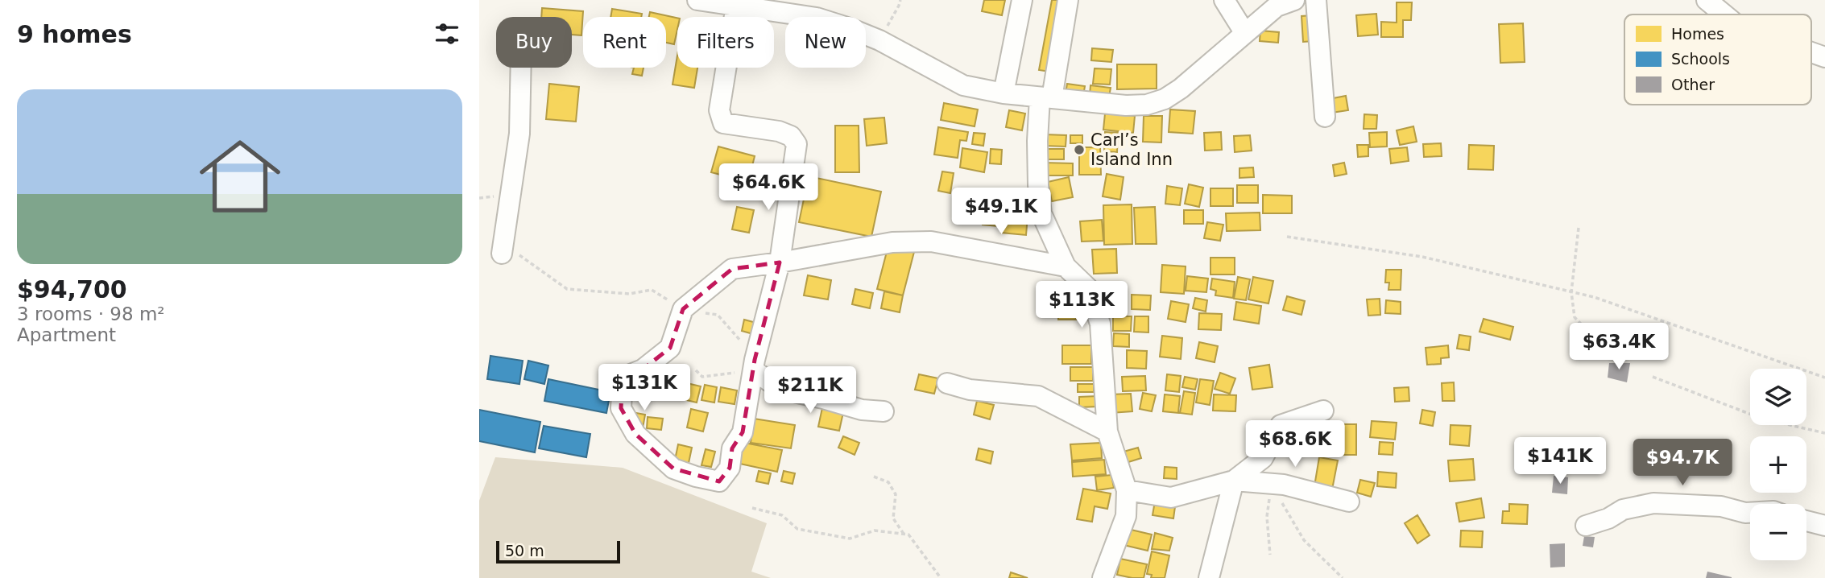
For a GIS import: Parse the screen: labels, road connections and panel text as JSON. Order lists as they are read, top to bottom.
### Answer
{
  "places": ["Carl’s Island Inn"],
  "legend": ["Homes", "Schools", "Other"],
  "scale_bar": "50 m",
  "page": {
    "heading": "9 homes",
    "chip": [
      "Buy",
      "Rent",
      "Filters",
      "New"
    ],
    "list": [
      {
        "name": "$94,700",
        "note": "3 rooms · 98 m² · Apartment"
      }
    ],
    "price": [
      "$64.6K",
      "$49.1K",
      "$113K",
      "$63.4K",
      "$131K",
      "$211K",
      "$68.6K",
      "$141K",
      "$94.7K"
    ],
    "map_buttons": ["+", "−"],
    "scale": "50 m"
  }
}
